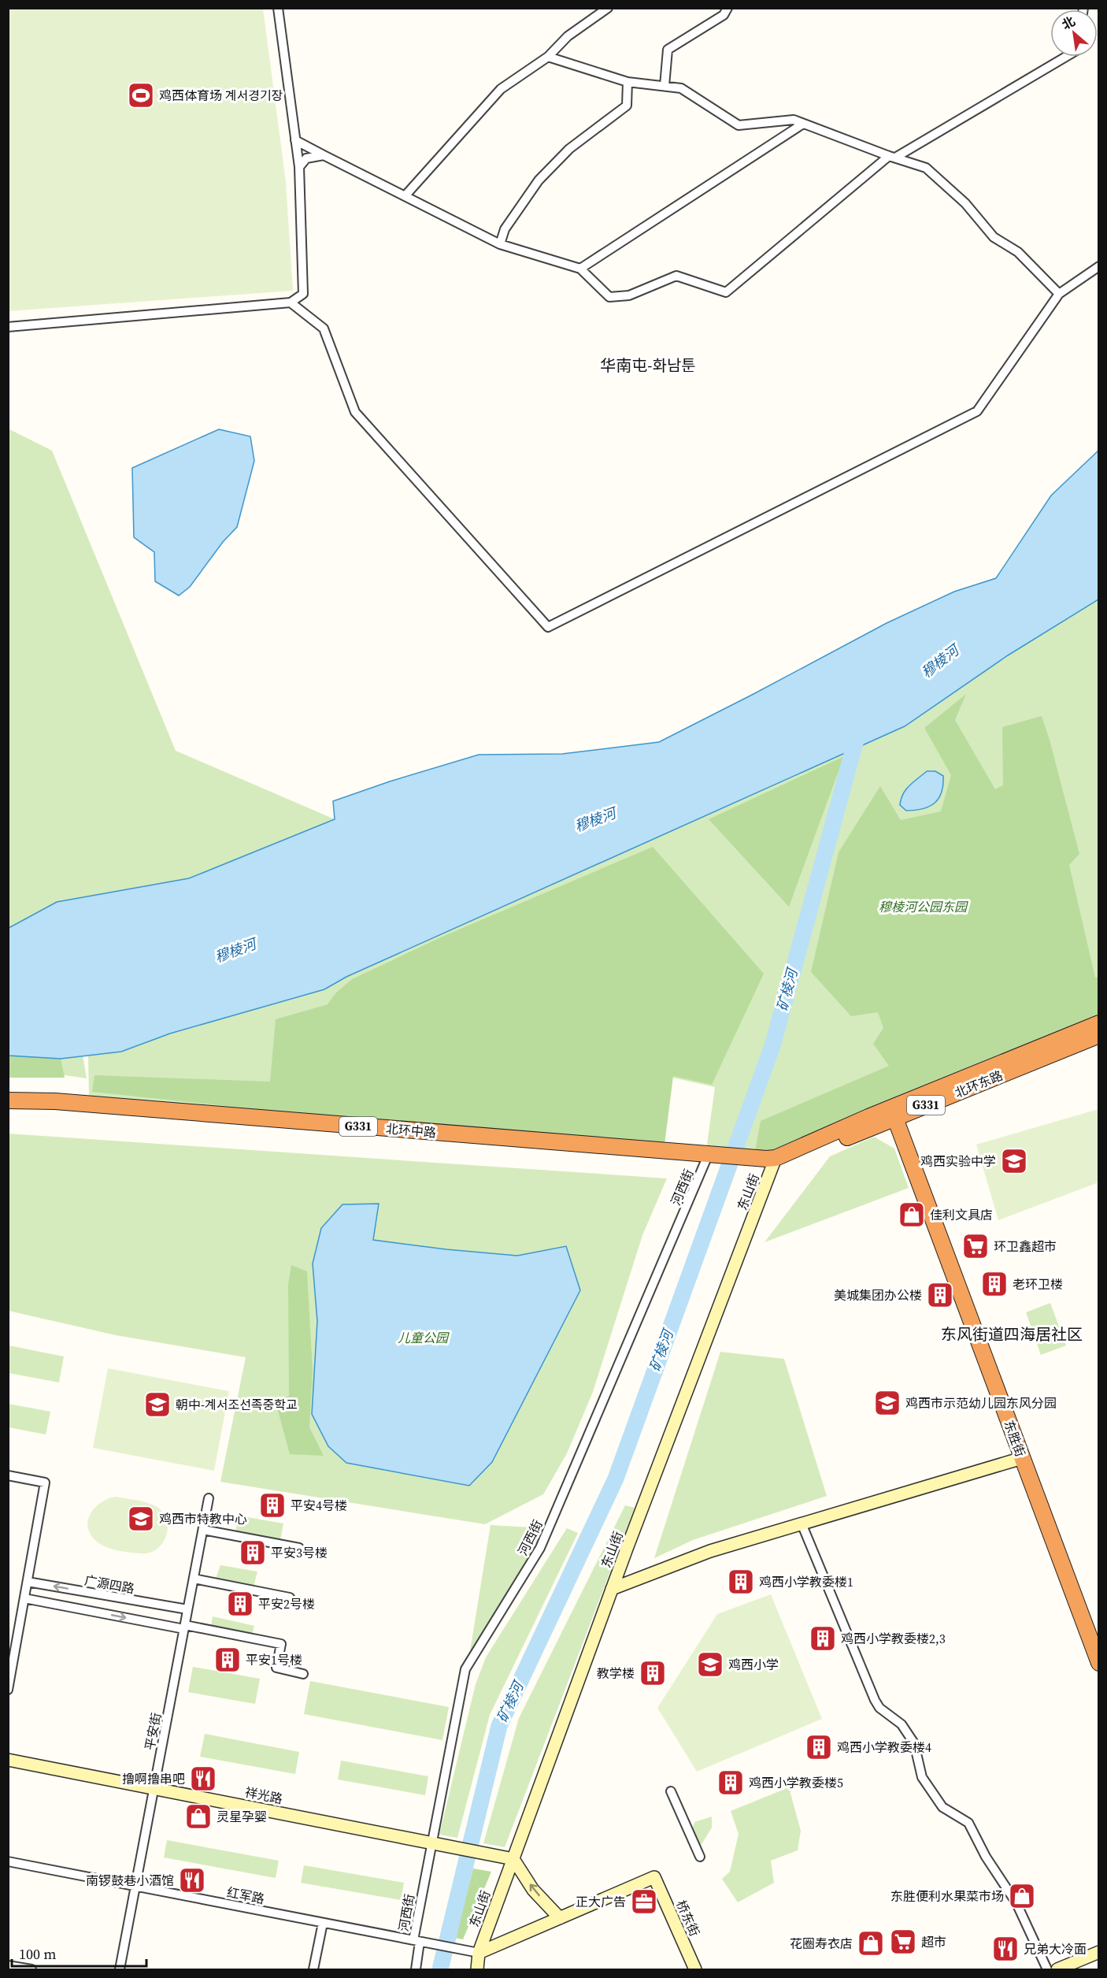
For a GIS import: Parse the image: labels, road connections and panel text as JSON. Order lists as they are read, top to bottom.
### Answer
{
  "streets": {
    "highway": [
      "北环东路",
      "G331",
      "北环中路",
      "东胜街"
    ],
    "street": [
      "河西街",
      "东山街",
      "广源四路",
      "平安街",
      "祥光路",
      "红军路",
      "桥东街"
    ]
  },
  "crossings": [
    ["北环东路", "北环中路"],
    ["北环东路", "东山街"],
    ["北环东路", "东胜街"],
    ["北环中路", "河西街"],
    ["河西街", "祥光路"],
    ["河西街", "红军路"],
    ["东山街", "祥光路"],
    ["东山街", "红军路"],
    ["广源四路", "平安街"],
    ["平安街", "祥光路"],
    ["平安街", "红军路"]
  ],
  "districts": ["华南屯-화남툰", "东风街道四海居社区"],
  "water": ["穆棱河", "矿棱河"],
  "parks": ["穆棱河公园东园", "儿童公园"],
  "places": {
    "sports": ["鸡西体育场 계서경기장"],
    "school or university": [
      "鸡西实验中学",
      "鸡西市示范幼儿园东风分园",
      "朝中-계서조선족중학교",
      "鸡西市特教中心",
      "鸡西小学"
    ],
    "shop": [
      "佳利文具店",
      "灵星孕婴",
      "东胜便利水果菜市场",
      "花圈寿衣店"
    ],
    "supermarket": ["环卫鑫超市", "超市"],
    "building": [
      "老环卫楼",
      "美城集团办公楼",
      "平安4号楼",
      "平安3号楼",
      "鸡西小学教委楼1",
      "平安2号楼",
      "鸡西小学教委楼2,3",
      "平安1号楼",
      "教学楼",
      "鸡西小学教委楼4",
      "鸡西小学教委楼5"
    ],
    "restaurant": ["撸啊撸串吧", "南锣鼓巷小酒馆", "兄弟大冷面"],
    "office": ["正大广告"]
  },
  "scale_bar": "100 m",
  "north": "top left"
}
